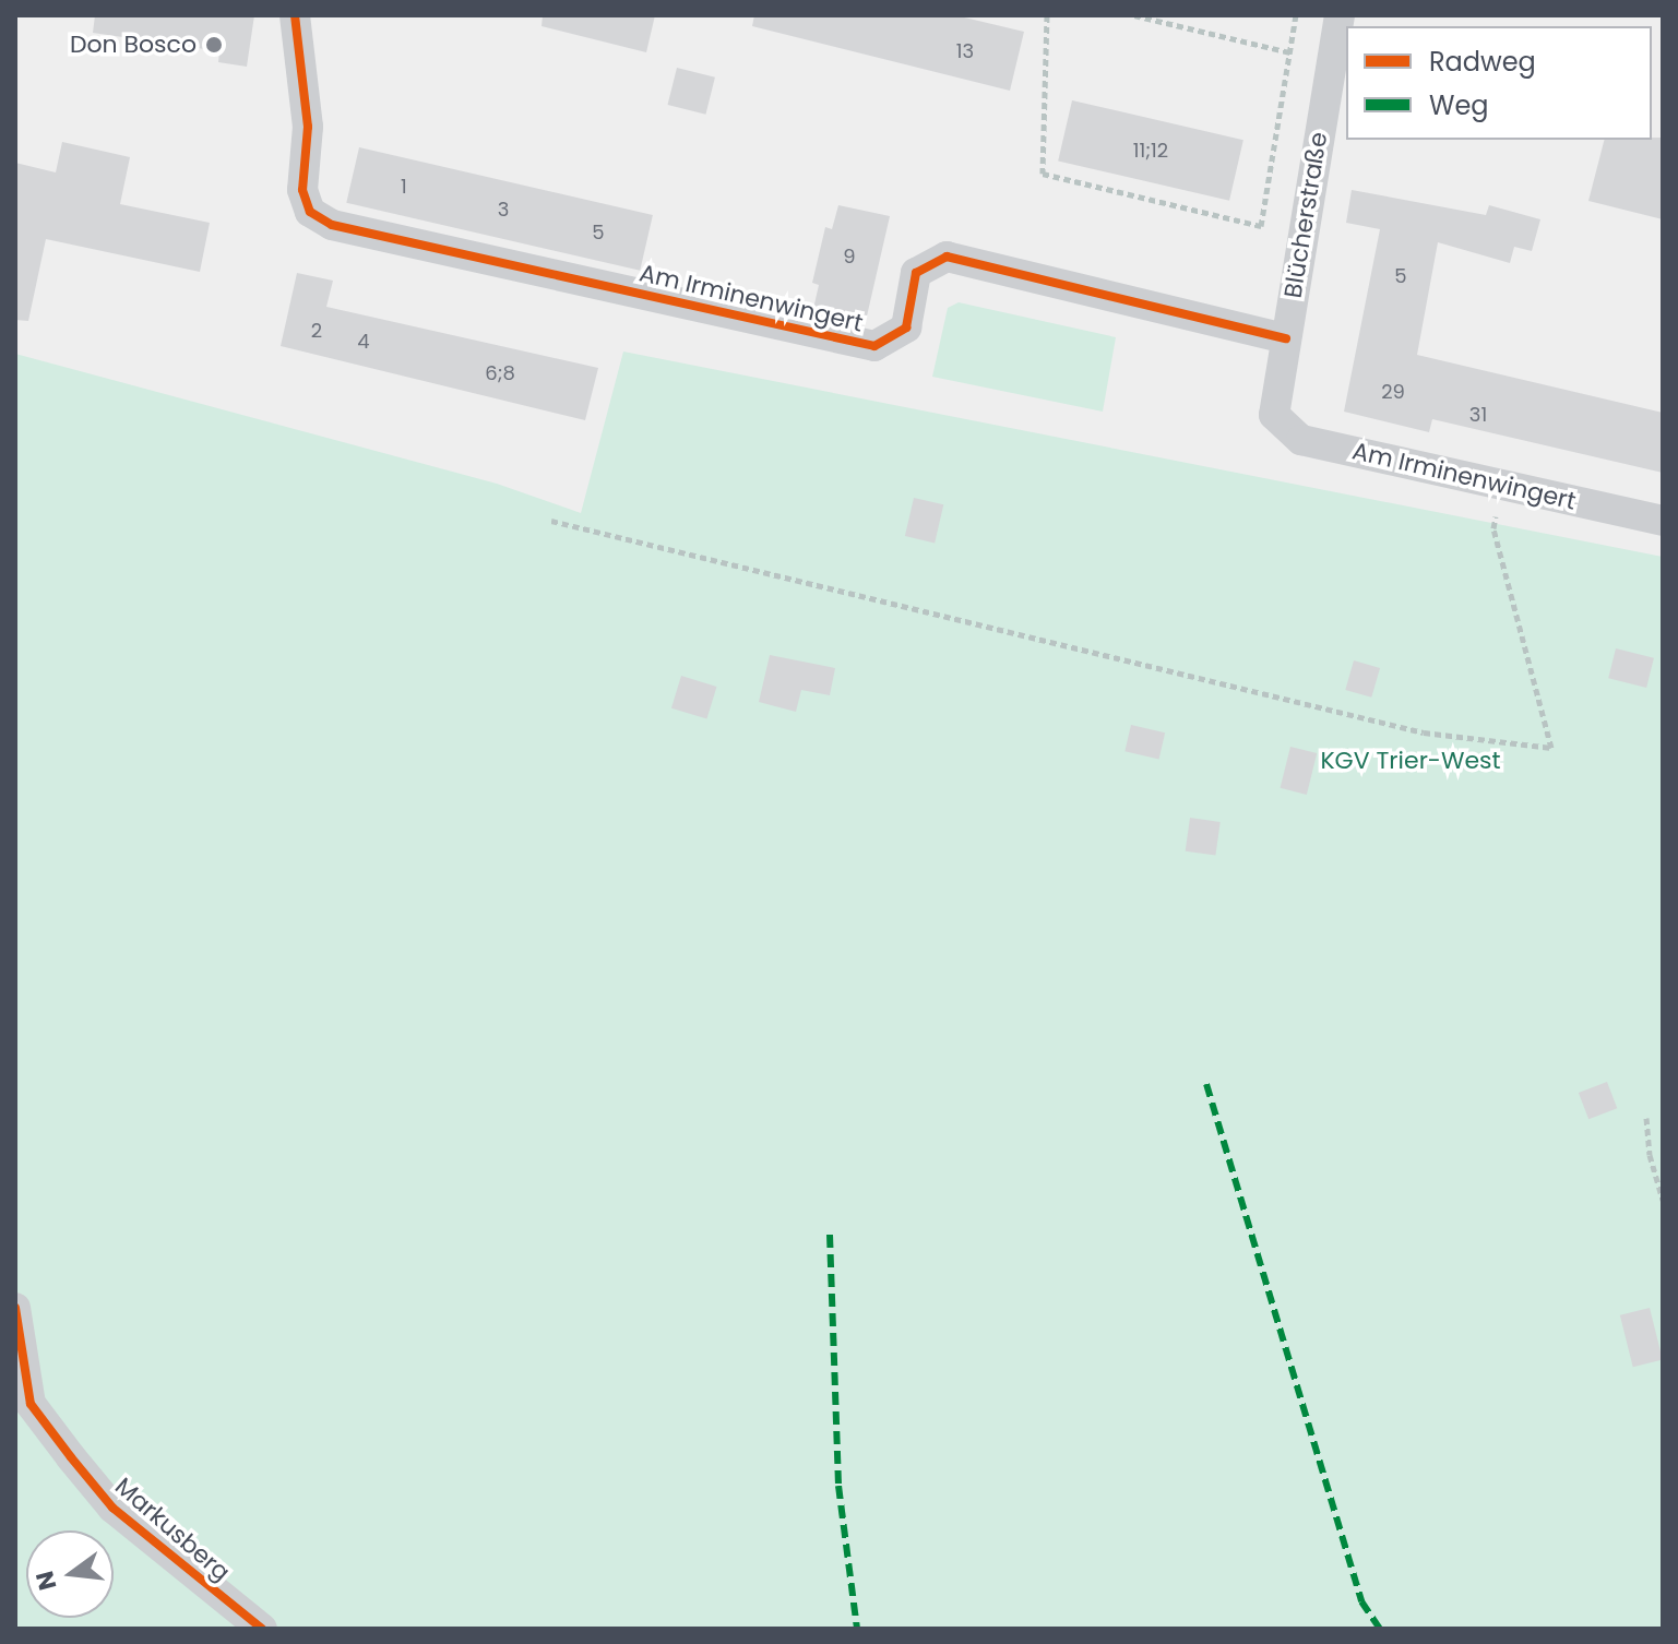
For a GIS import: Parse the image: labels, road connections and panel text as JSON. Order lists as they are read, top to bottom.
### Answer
{
  "streets": {
    "street": ["Blücherstraße", "Am Irminenwingert", "Markusberg"]
  },
  "crossings": [
    ["Blücherstraße", "Am Irminenwingert"]
  ],
  "parks": ["KGV Trier-West"],
  "places": ["Don Bosco"],
  "house_numbers": [
    "13",
    "11;12",
    "1",
    "3",
    "5",
    "9",
    "5",
    "2",
    "4",
    "6;8",
    "29",
    "31"
  ],
  "legend": ["Radweg", "Weg"],
  "north": "left"
}
